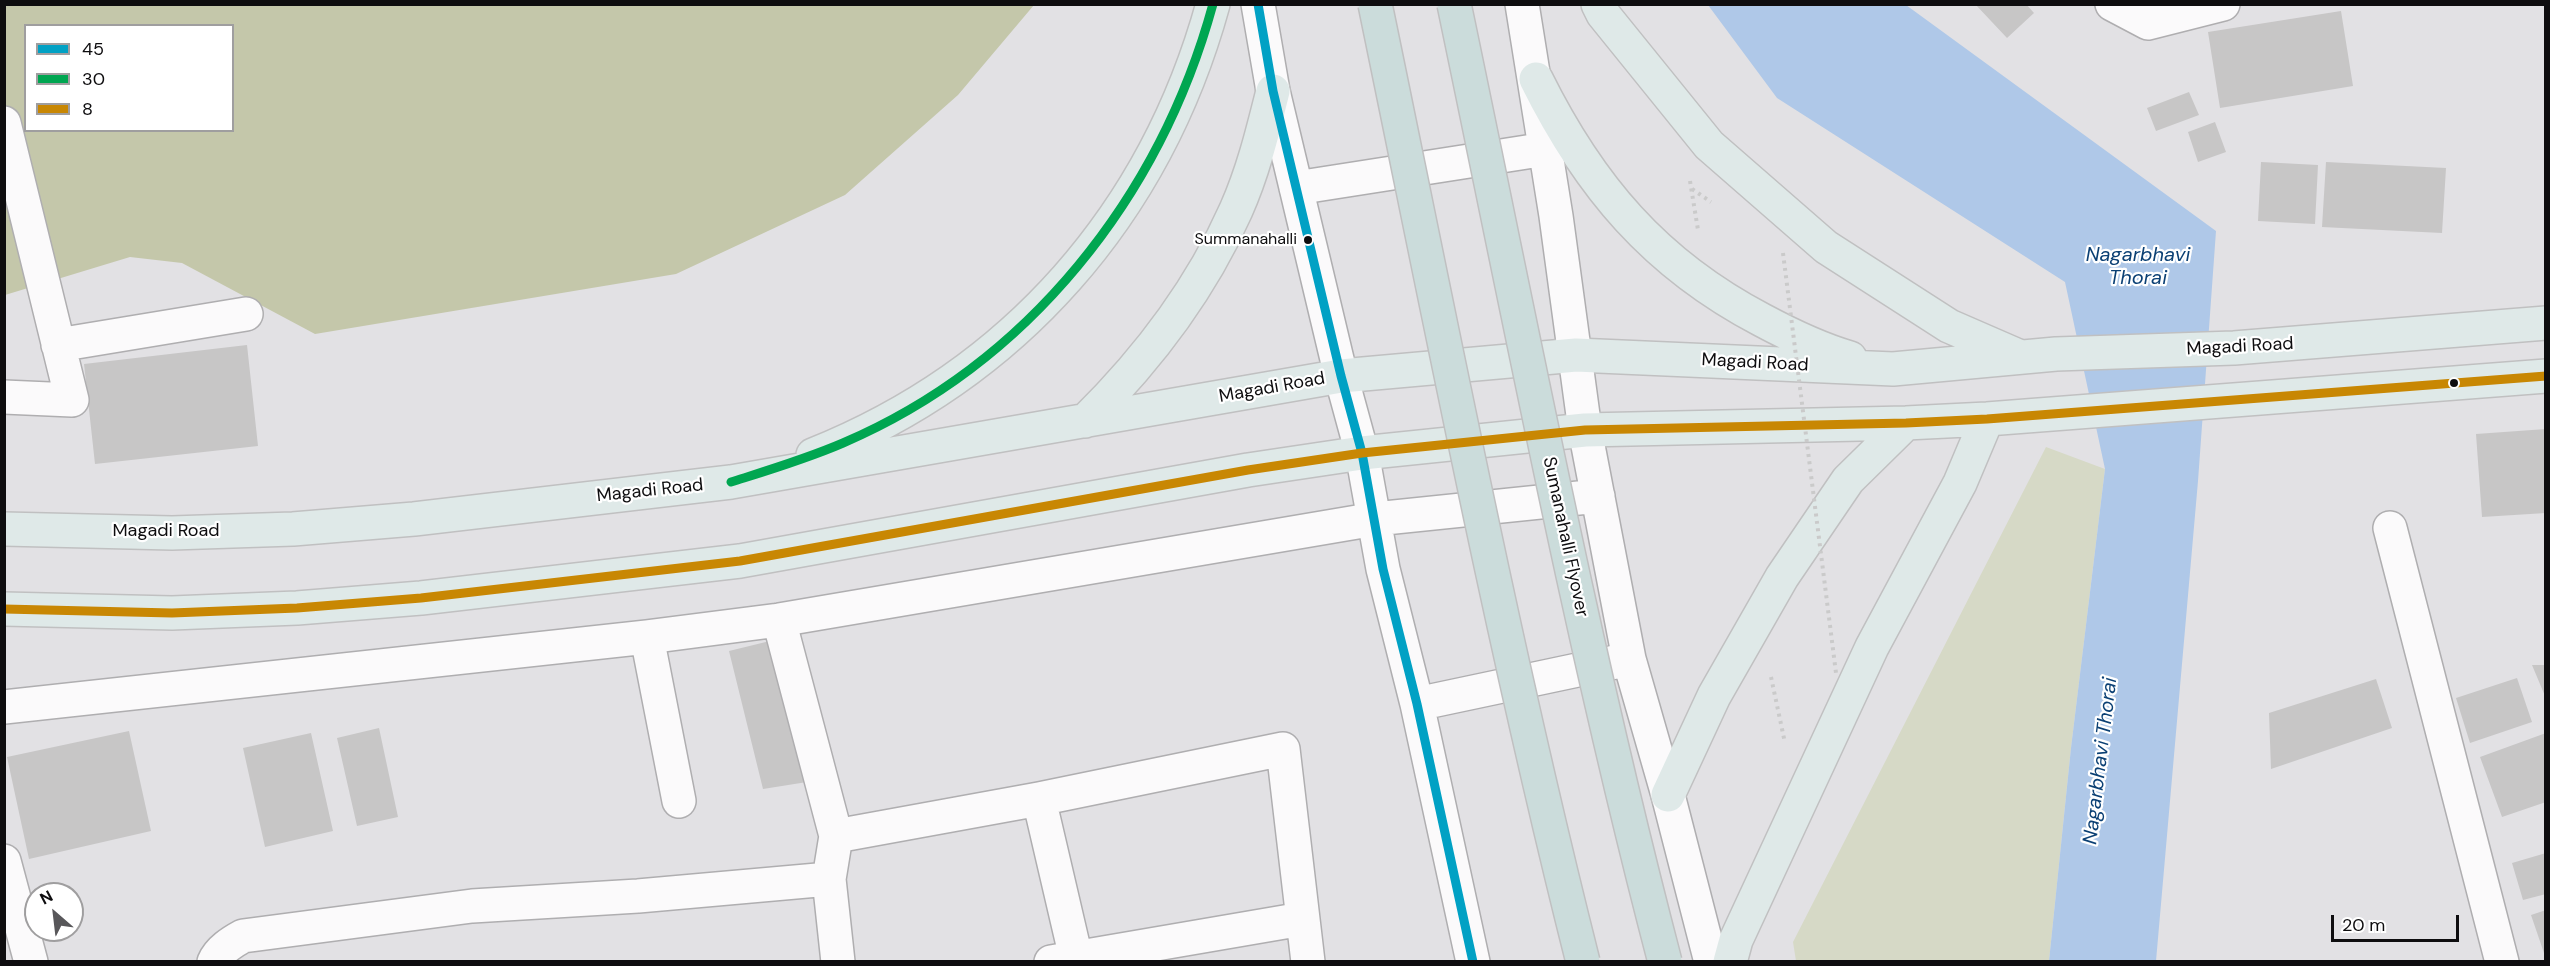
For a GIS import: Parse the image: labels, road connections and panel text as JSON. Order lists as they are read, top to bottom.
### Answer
{
  "streets": {
    "highway": ["Sumanahalli Flyover"],
    "main road": ["Magadi Road"]
  },
  "water": ["Nagarbhavi Thorai"],
  "places": ["Summanahalli"],
  "lines": ["transit line 45", "transit line 30", "transit line 8"],
  "legend": ["45", "30", "8"],
  "scale_bar": "20 m",
  "north": "top left"
}
